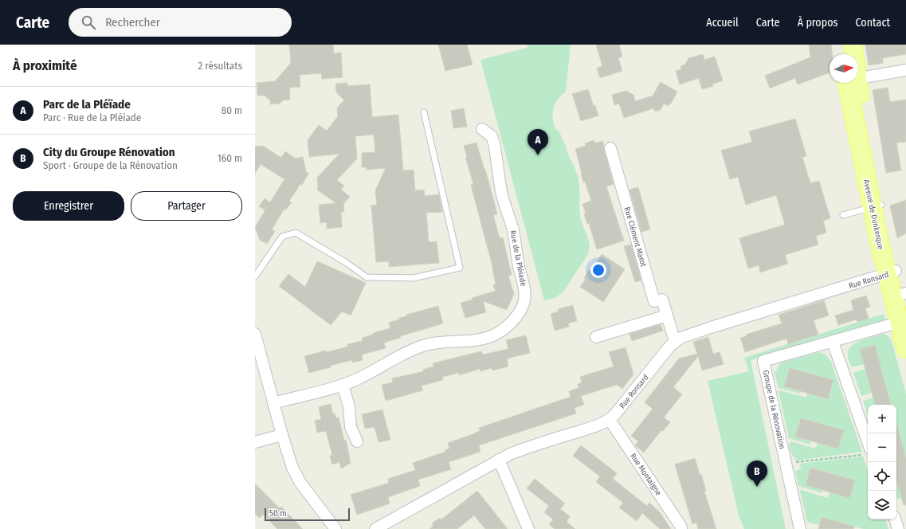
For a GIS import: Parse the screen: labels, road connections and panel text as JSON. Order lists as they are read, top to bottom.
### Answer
{
  "streets": {
    "main road": ["Avenue de Dunkerque"],
    "street": [
      "Rue Clément Marot",
      "Rue de la Pléiade",
      "Rue Ronsard",
      "Groupe de la Rénovation",
      "Rue Montaigne"
    ]
  },
  "crossings": [
    ["Avenue de Dunkerque", "Rue Ronsard"],
    ["Avenue de Dunkerque", "Groupe de la Rénovation"],
    ["Rue Clément Marot", "Rue Ronsard"],
    ["Rue Ronsard", "Rue Montaigne"]
  ],
  "scale_bar": "50 m",
  "north": "right",
  "page": {
    "header": "Carte",
    "search": "Rechercher",
    "nav": [
      "Accueil",
      "Carte",
      "À propos",
      "Contact"
    ],
    "heading": ["À proximité", "2 résultats"],
    "list": [
      {
        "mark": "A",
        "name": "Parc de la Pléïade",
        "note": "Parc · Rue de la Pléiade",
        "value": "80 m"
      },
      {
        "mark": "B",
        "name": "City du Groupe Rénovation",
        "note": "Sport · Groupe de la Rénovation",
        "value": "160 m"
      }
    ],
    "pins": ["A", "B"],
    "buttons": ["Enregistrer", "Partager"],
    "map_buttons": ["+", "−"],
    "scale": "50 m"
  }
}
